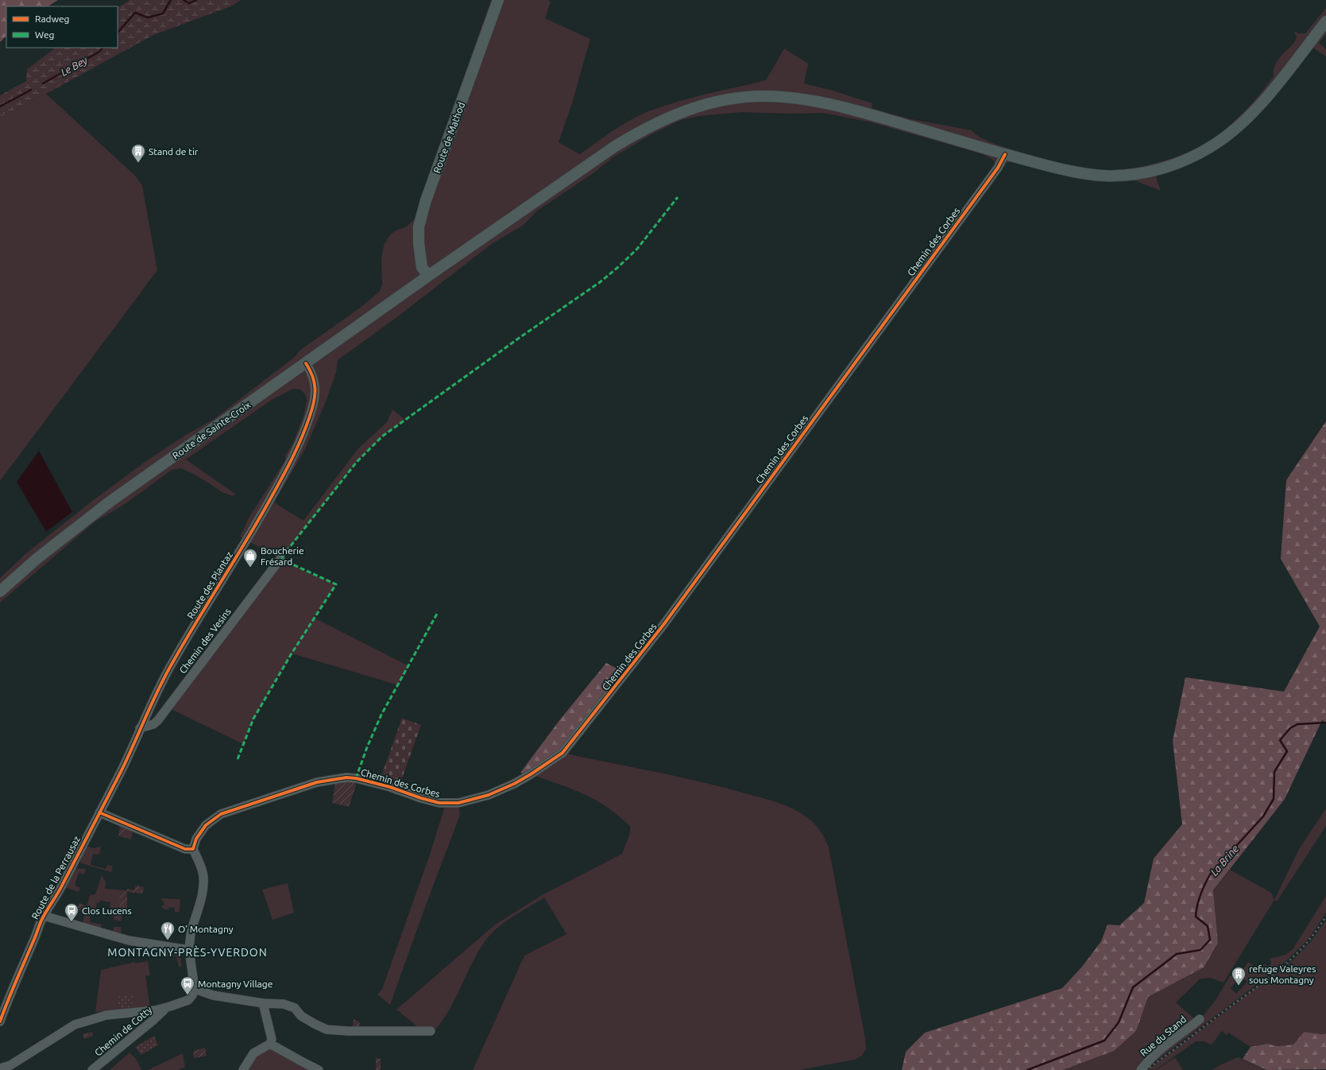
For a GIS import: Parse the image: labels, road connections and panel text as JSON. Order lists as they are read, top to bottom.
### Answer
{
  "streets": {
    "main road": ["Route de Mathod", "Route de Sainte-Croix"],
    "street": [
      "Chemin des Corbes",
      "Route des Plantaz",
      "Chemin des Vesins",
      "Route de la Perrausaz",
      "Chemin de Cotty",
      "Rue du Stand"
    ]
  },
  "crossings": [
    ["Route de Mathod", "Route de Sainte-Croix"],
    ["Chemin des Corbes", "Route de Sainte-Croix"],
    ["Route de Sainte-Croix", "Route des Plantaz"],
    ["Route des Plantaz", "Chemin des Vesins"],
    ["Route des Plantaz", "Route de la Perrausaz"]
  ],
  "districts": ["MONTAGNY-PRÈS-YVERDON"],
  "water": ["Le Bey", "La Brine"],
  "places": {
    "building": ["Stand de tir", "refuge Valeyres sous Montagny"],
    "shop": ["Boucherie Frésard"],
    "bus stop": ["Clos Lucens", "Montagny Village"],
    "restaurant": ["O' Montagny"]
  },
  "legend": ["Radweg", "Weg"]
}
